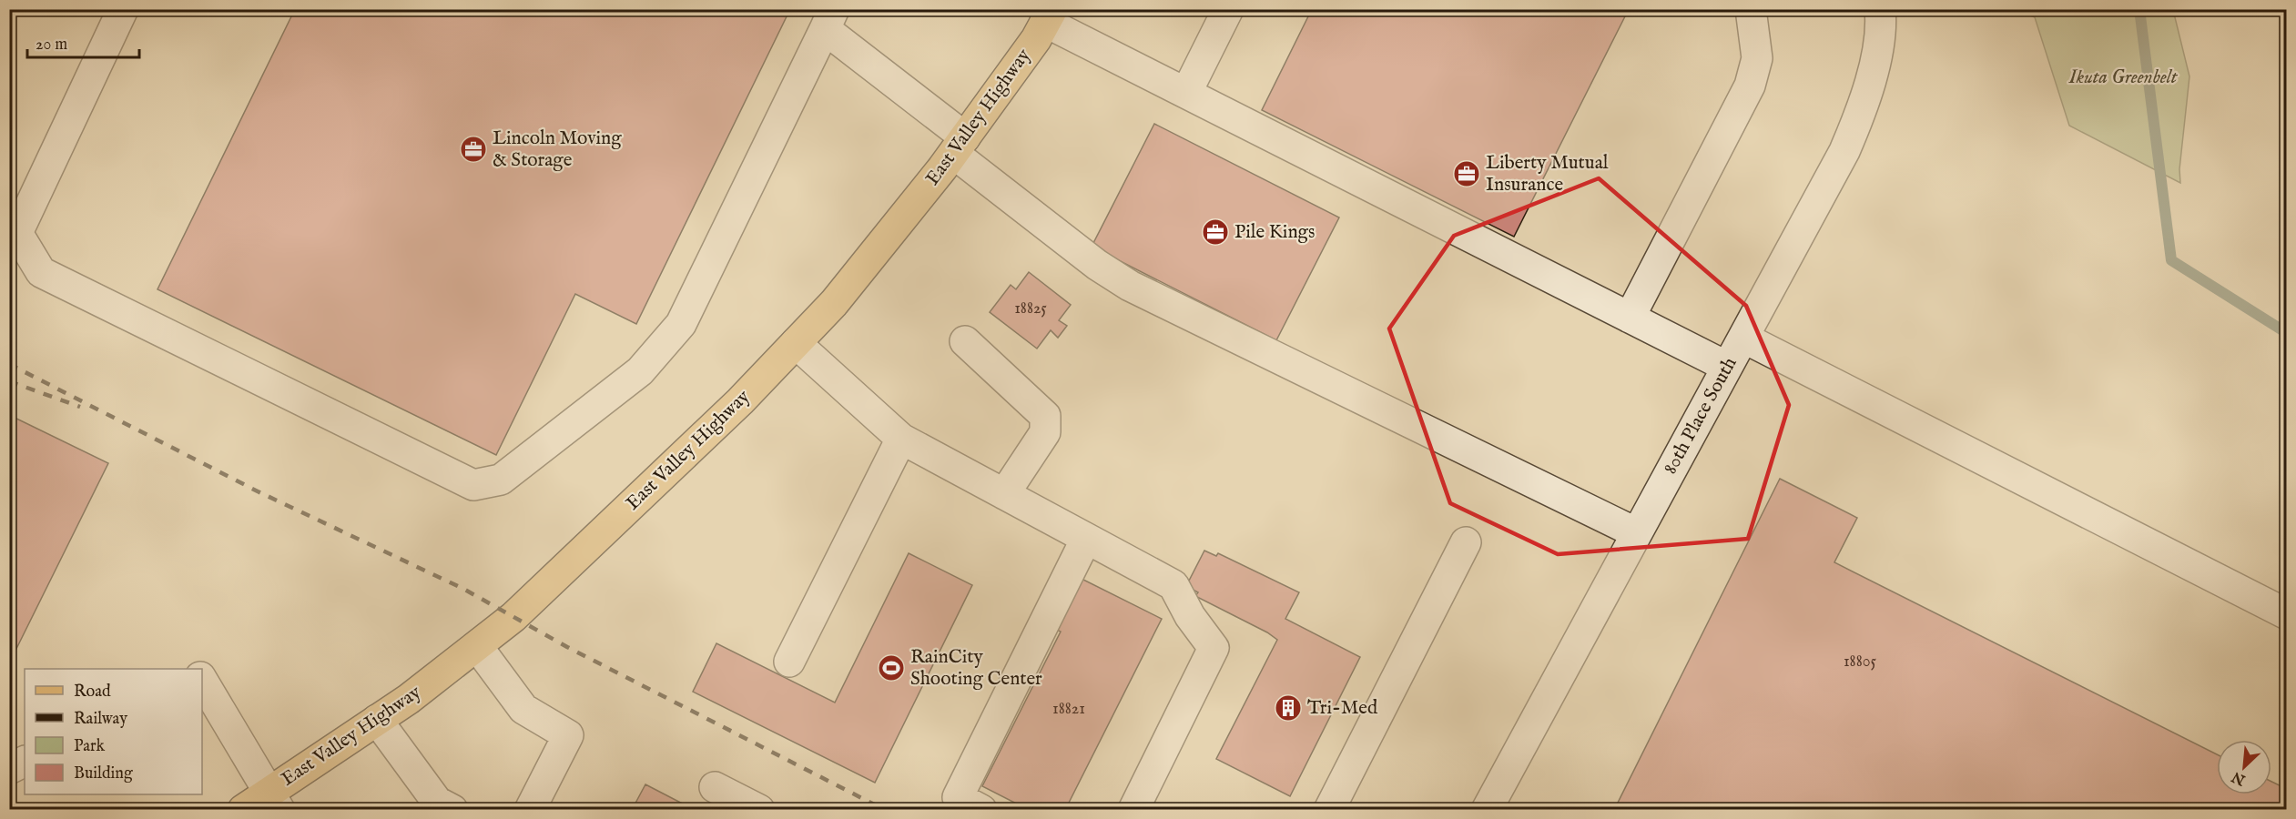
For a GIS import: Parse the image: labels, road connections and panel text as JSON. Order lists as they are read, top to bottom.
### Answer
{
  "streets": {
    "main road": ["East Valley Highway"],
    "street": ["80th Place South"]
  },
  "parks": ["Ikuta Greenbelt"],
  "places": {
    "office": ["Lincoln Moving & Storage", "Liberty Mutual Insurance", "Pile Kings"],
    "sports": ["RainCity Shooting Center"],
    "building": ["Tri-Med"]
  },
  "house_numbers": ["18825", "18805", "18821"],
  "legend": [
    "Road",
    "Railway",
    "Park",
    "Building"
  ],
  "scale_bar": "20 m",
  "north": "bottom left"
}
